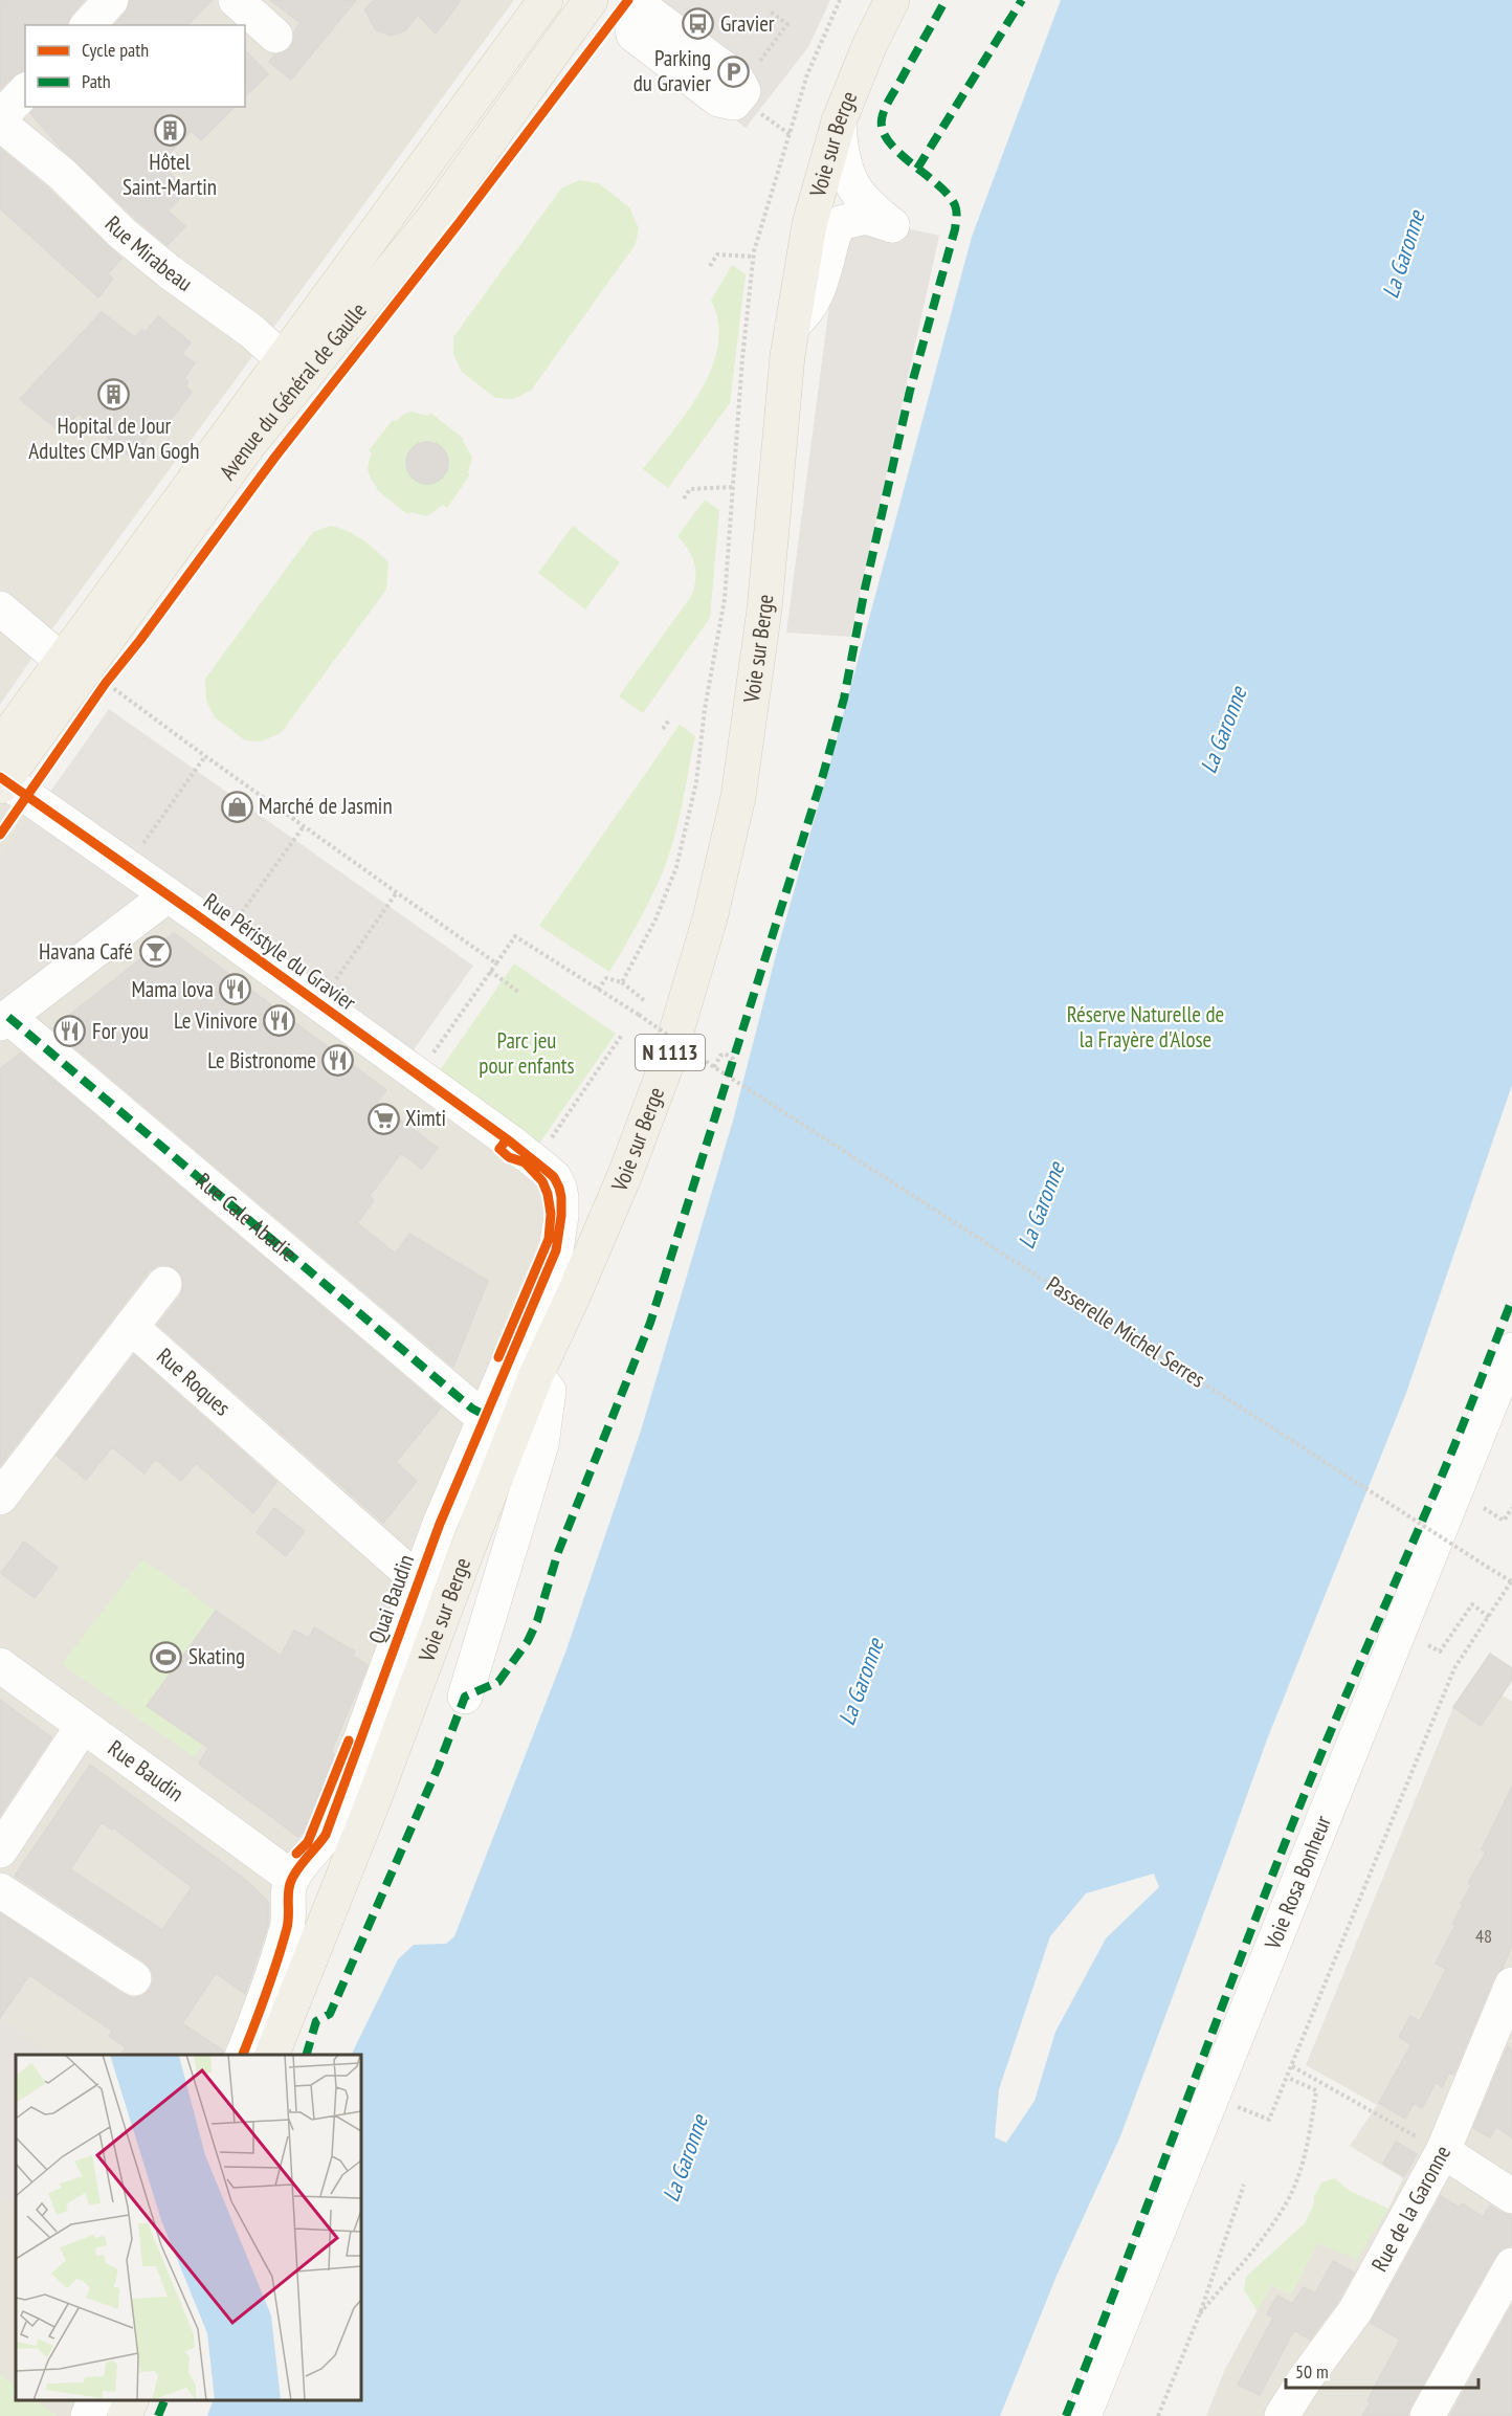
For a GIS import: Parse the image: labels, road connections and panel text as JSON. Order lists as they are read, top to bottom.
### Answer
{
  "streets": {
    "main road": ["Voie sur Berge", "Avenue du Général de Gaulle", "N 1113"],
    "street": [
      "Rue Mirabeau",
      "Rue Péristyle du Gravier",
      "Rue Cale Abadie",
      "Rue Roques",
      "Quai Baudin",
      "Rue Baudin",
      "Voie Rosa Bonheur",
      "Rue de la Garonne"
    ],
    "path": ["Passerelle Michel Serres"]
  },
  "crossings": [
    ["Rue Mirabeau", "Avenue du Général de Gaulle"],
    ["Avenue du Général de Gaulle", "Rue Péristyle du Gravier"],
    ["Rue Péristyle du Gravier", "Quai Baudin"],
    ["Rue Cale Abadie", "Quai Baudin"],
    ["Rue Roques", "Quai Baudin"],
    ["Quai Baudin", "Rue Baudin"]
  ],
  "water": ["La Garonne"],
  "parks": ["Réserve Naturelle de la Frayère d'Alose", "Parc jeu pour enfants"],
  "places": {
    "bus stop": ["Gravier"],
    "parking": ["Parking du Gravier"],
    "building": ["Hôtel Saint-Martin", "Hopital de Jour Adultes CMP Van Gogh"],
    "shop": ["Marché de Jasmin"],
    "bar": ["Havana Café"],
    "restaurant": [
      "Mama lova",
      "Le Vinivore",
      "For you",
      "Le Bistronome"
    ],
    "supermarket": ["Ximti"],
    "sports": ["Skating"]
  },
  "house_numbers": ["48"],
  "legend": ["Cycle path", "Path"],
  "scale_bar": "50 m"
}
